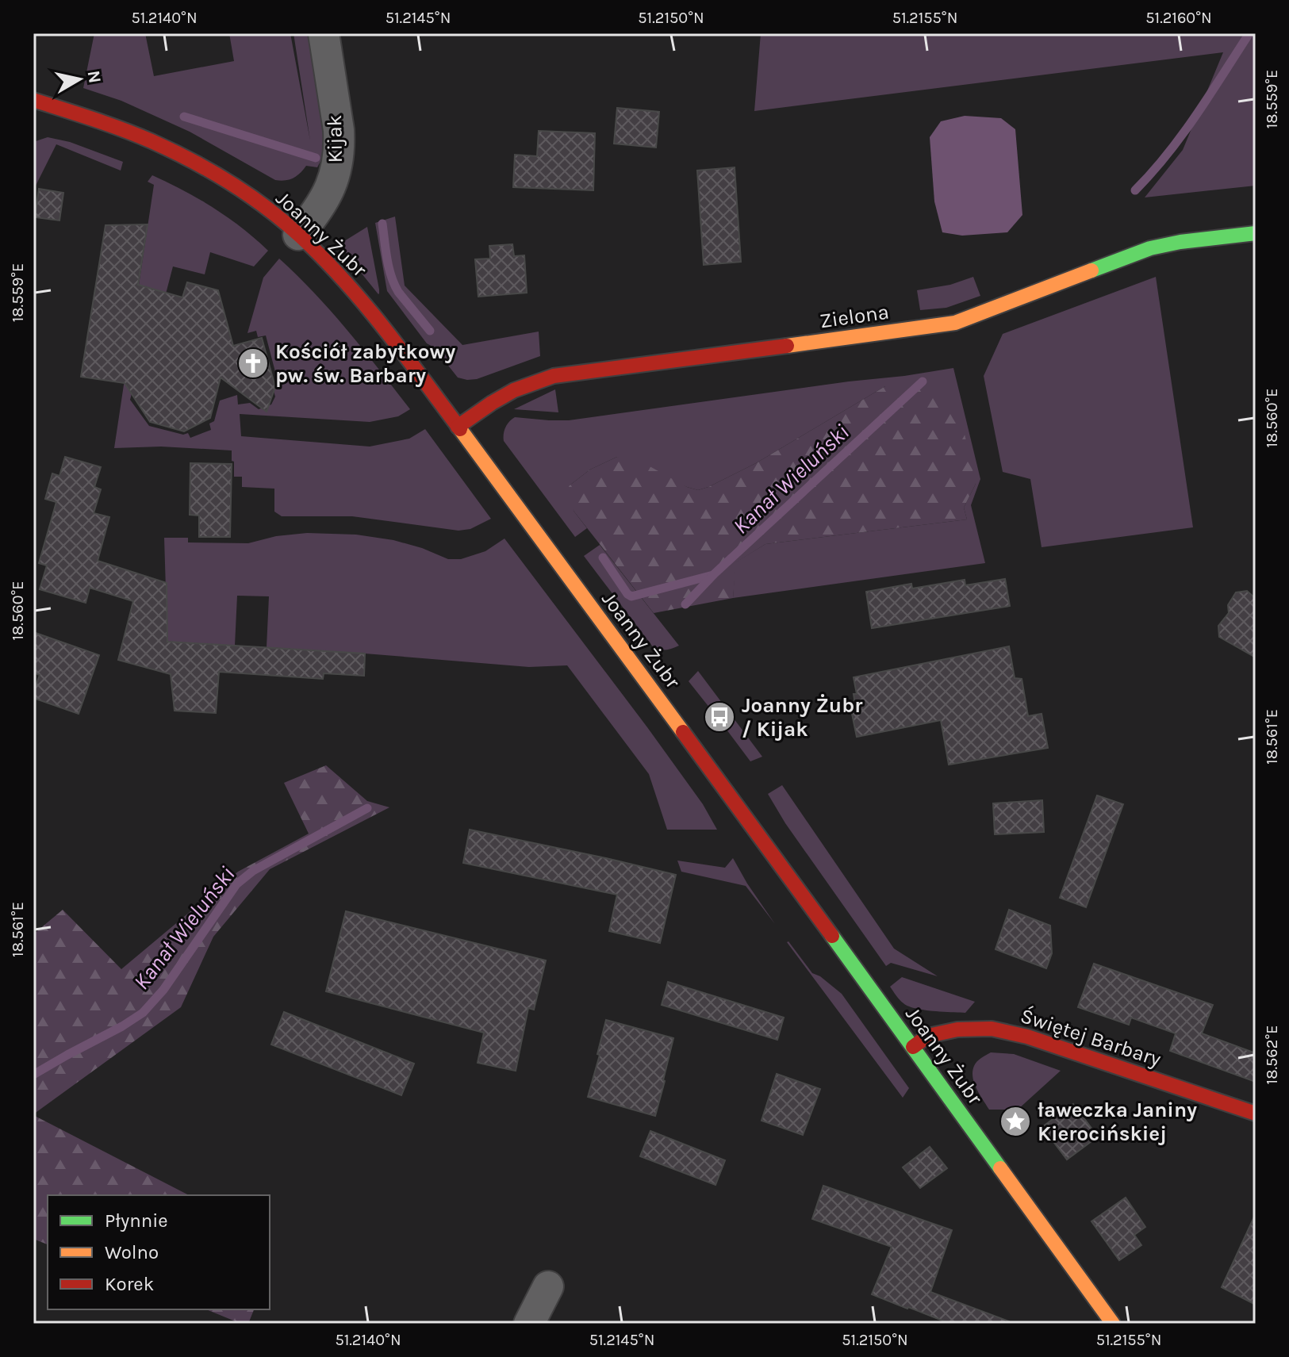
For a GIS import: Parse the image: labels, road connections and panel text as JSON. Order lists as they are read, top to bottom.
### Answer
{
  "streets": {
    "street": [
      "Kijak",
      "Joanny Żubr",
      "Zielona",
      "Świętej Barbary"
    ]
  },
  "crossings": [
    ["Kijak", "Joanny Żubr"],
    ["Joanny Żubr", "Zielona"],
    ["Joanny Żubr", "Świętej Barbary"]
  ],
  "water": ["Kanał Wieluński"],
  "places": {
    "church": ["Kościół zabytkowy pw. św. Barbary"],
    "bus stop": ["Joanny Żubr / Kijak"],
    "place": ["ławeczka Janiny Kierocińskiej"]
  },
  "legend": ["Płynnie", "Wolno", "Korek"],
  "north": "right",
  "coordinates": [
    "51.2140°N",
    "51.2145°N",
    "51.2150°N",
    "51.2155°N",
    "51.2160°N",
    "18.559°E",
    "18.560°E",
    "18.561°E",
    "18.562°E"
  ]
}
